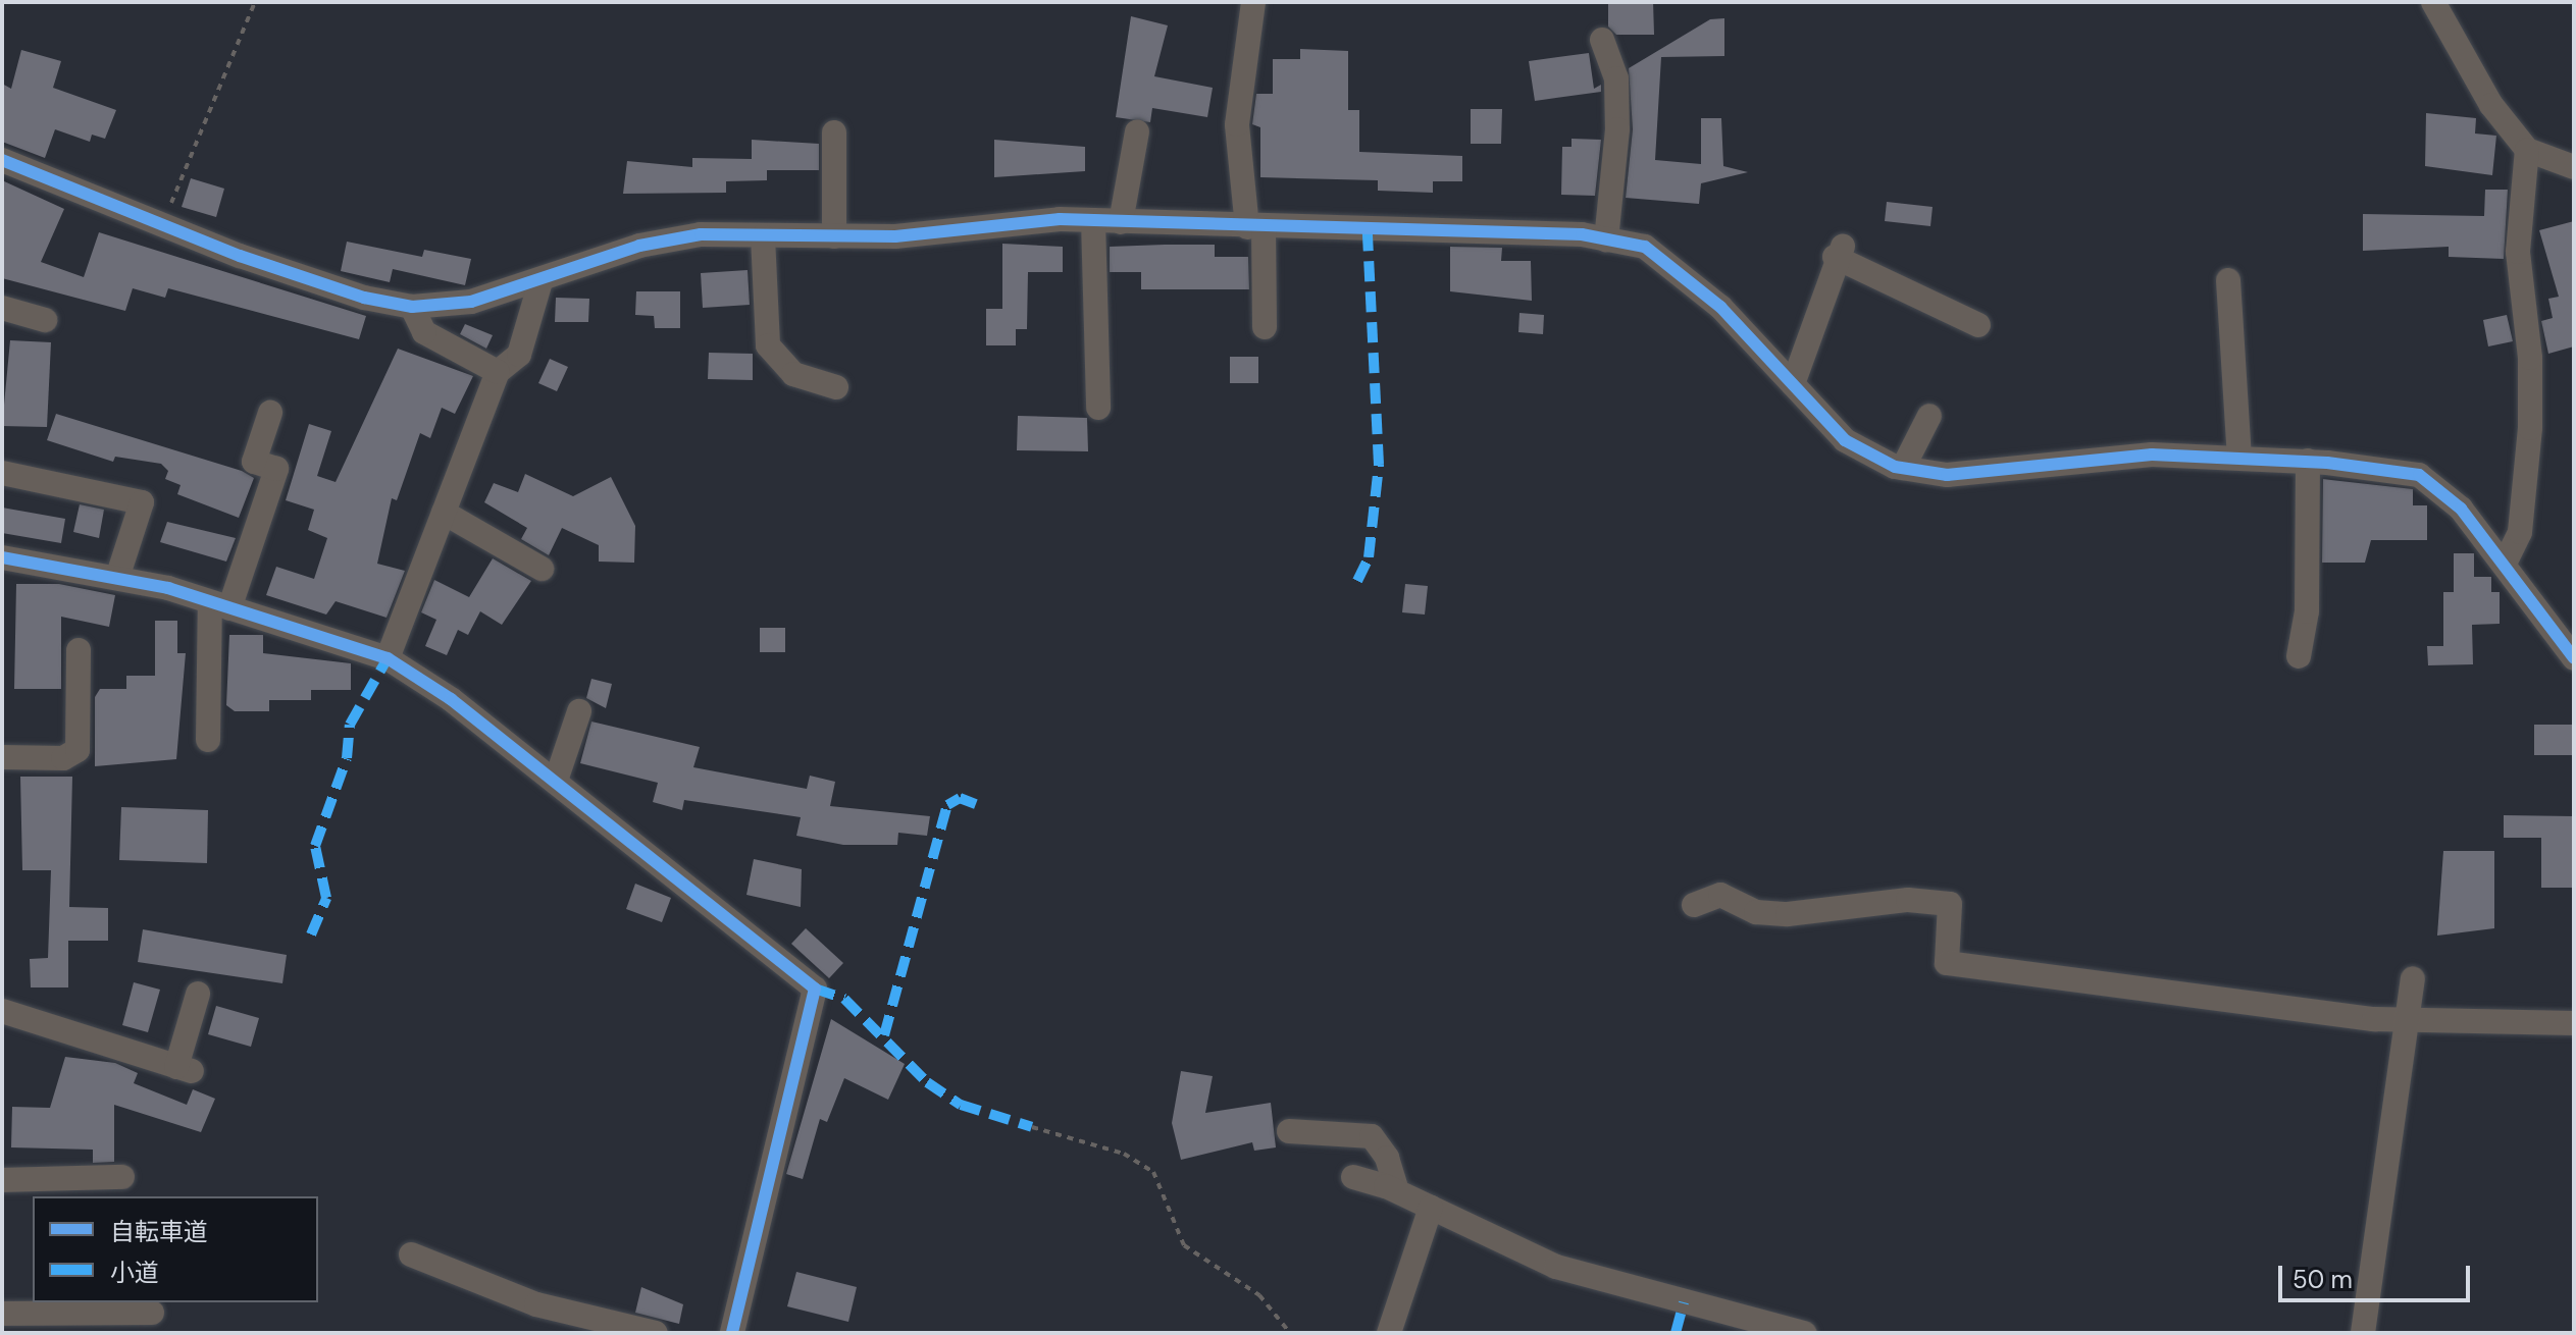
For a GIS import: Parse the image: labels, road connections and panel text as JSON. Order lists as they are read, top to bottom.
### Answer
{
  "legend": ["自転車道", "小道"],
  "scale_bar": "50 m"
}
